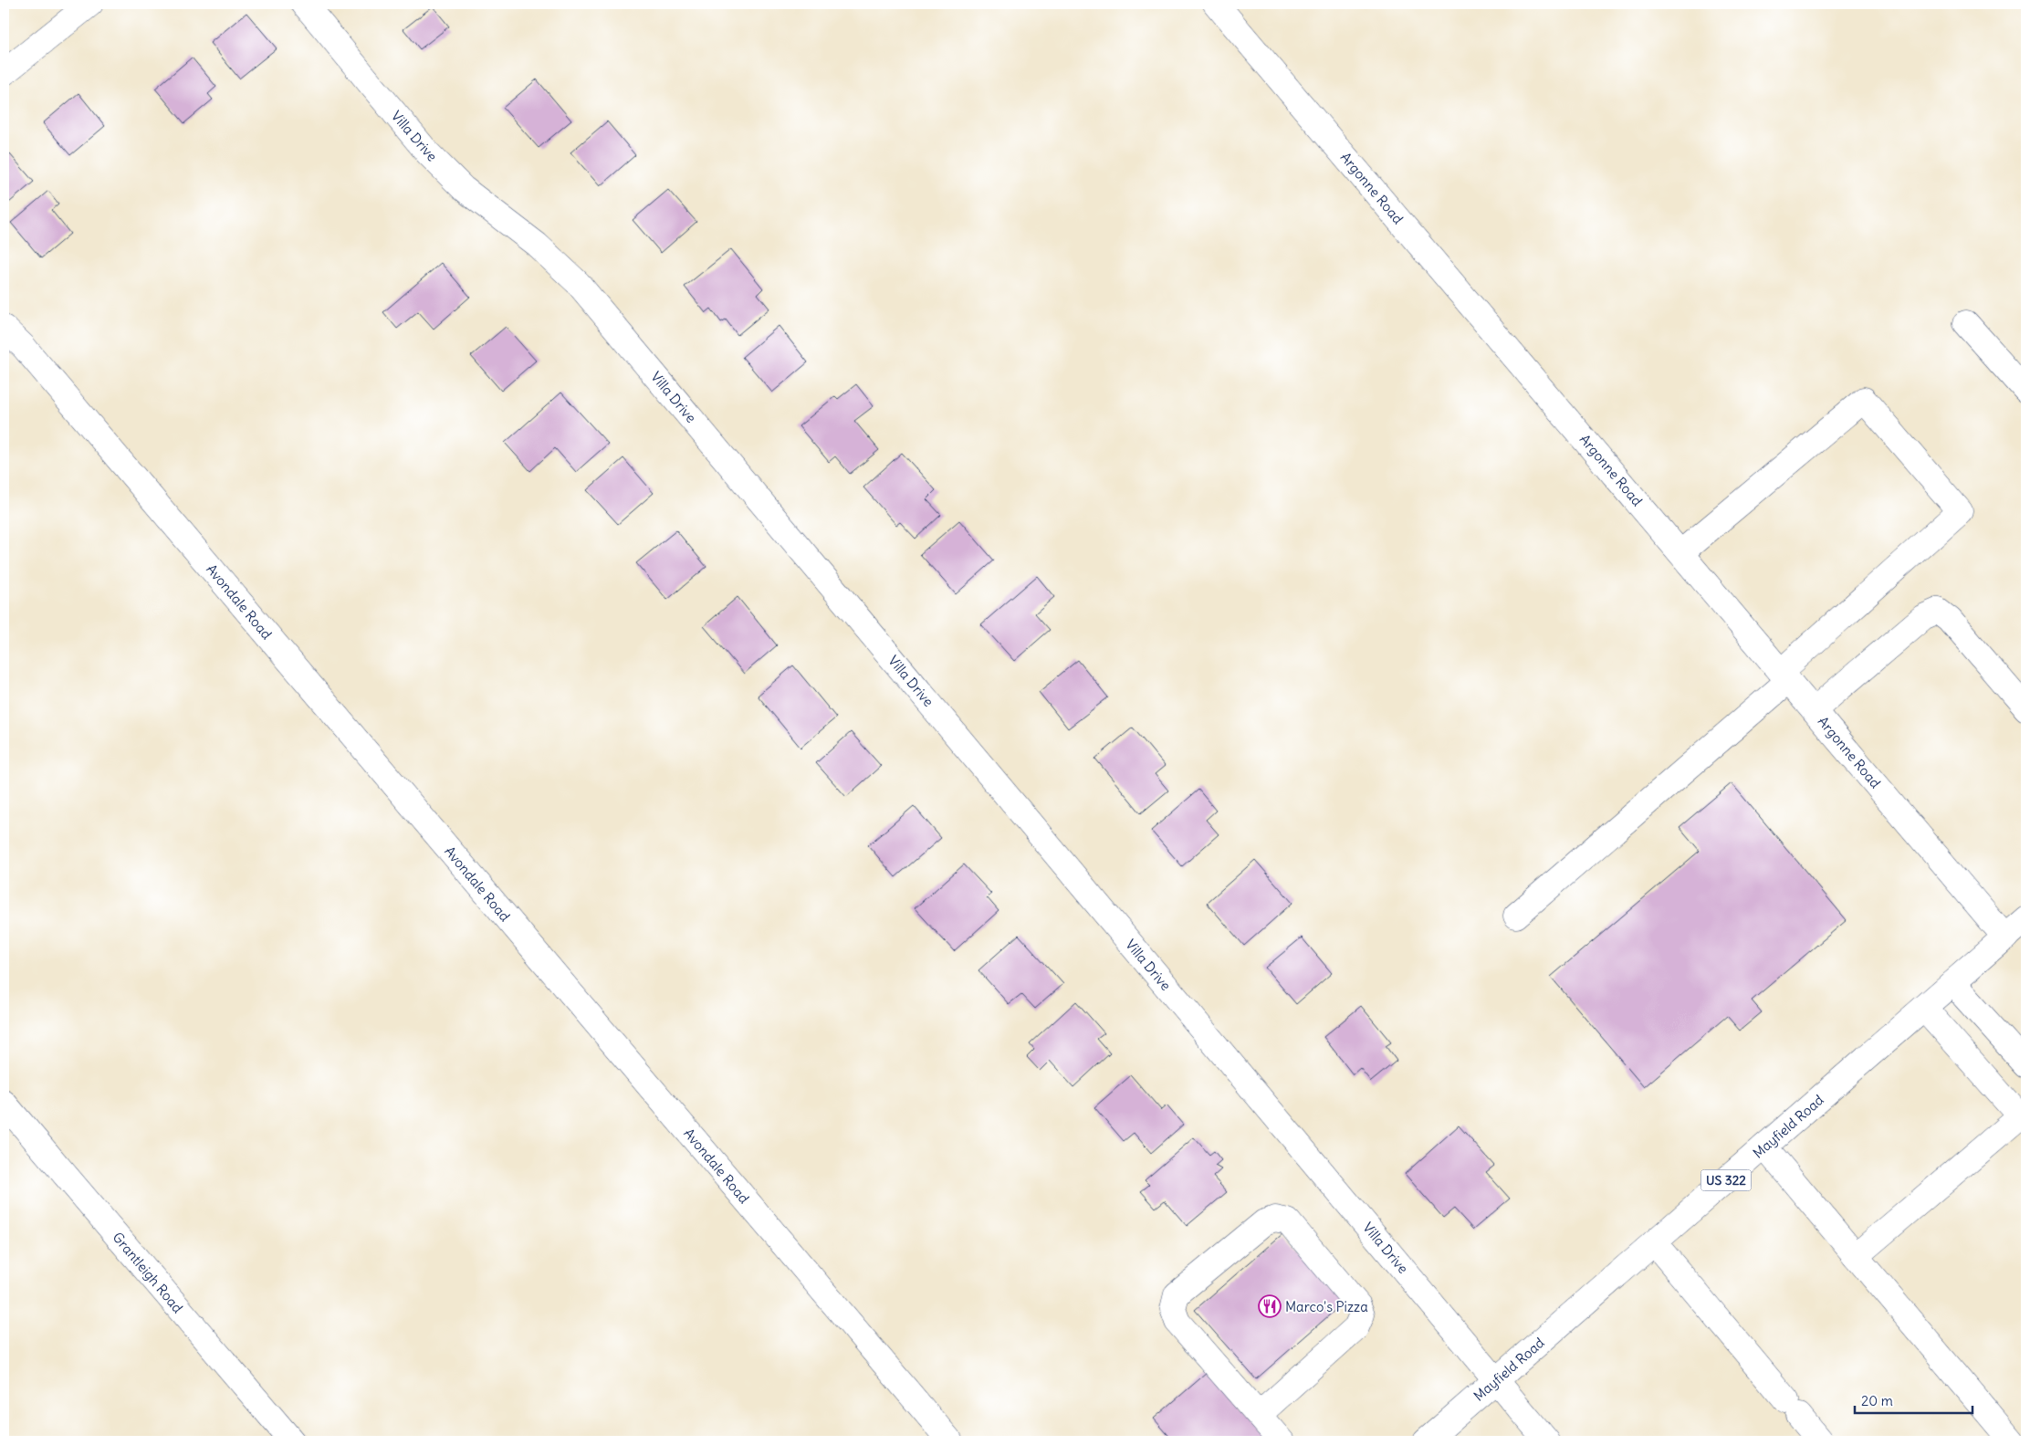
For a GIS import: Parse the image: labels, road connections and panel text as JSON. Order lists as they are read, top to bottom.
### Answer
{
  "streets": {
    "street": [
      "Villa Drive",
      "Argonne Road",
      "Avondale Road",
      "Mayfield Road",
      "US 322",
      "Grantleigh Road"
    ]
  },
  "crossings": [
    ["Villa Drive", "Mayfield Road"],
    ["Argonne Road", "Mayfield Road"]
  ],
  "places": {
    "restaurant": ["Marco's Pizza"]
  },
  "scale_bar": "20 m"
}
